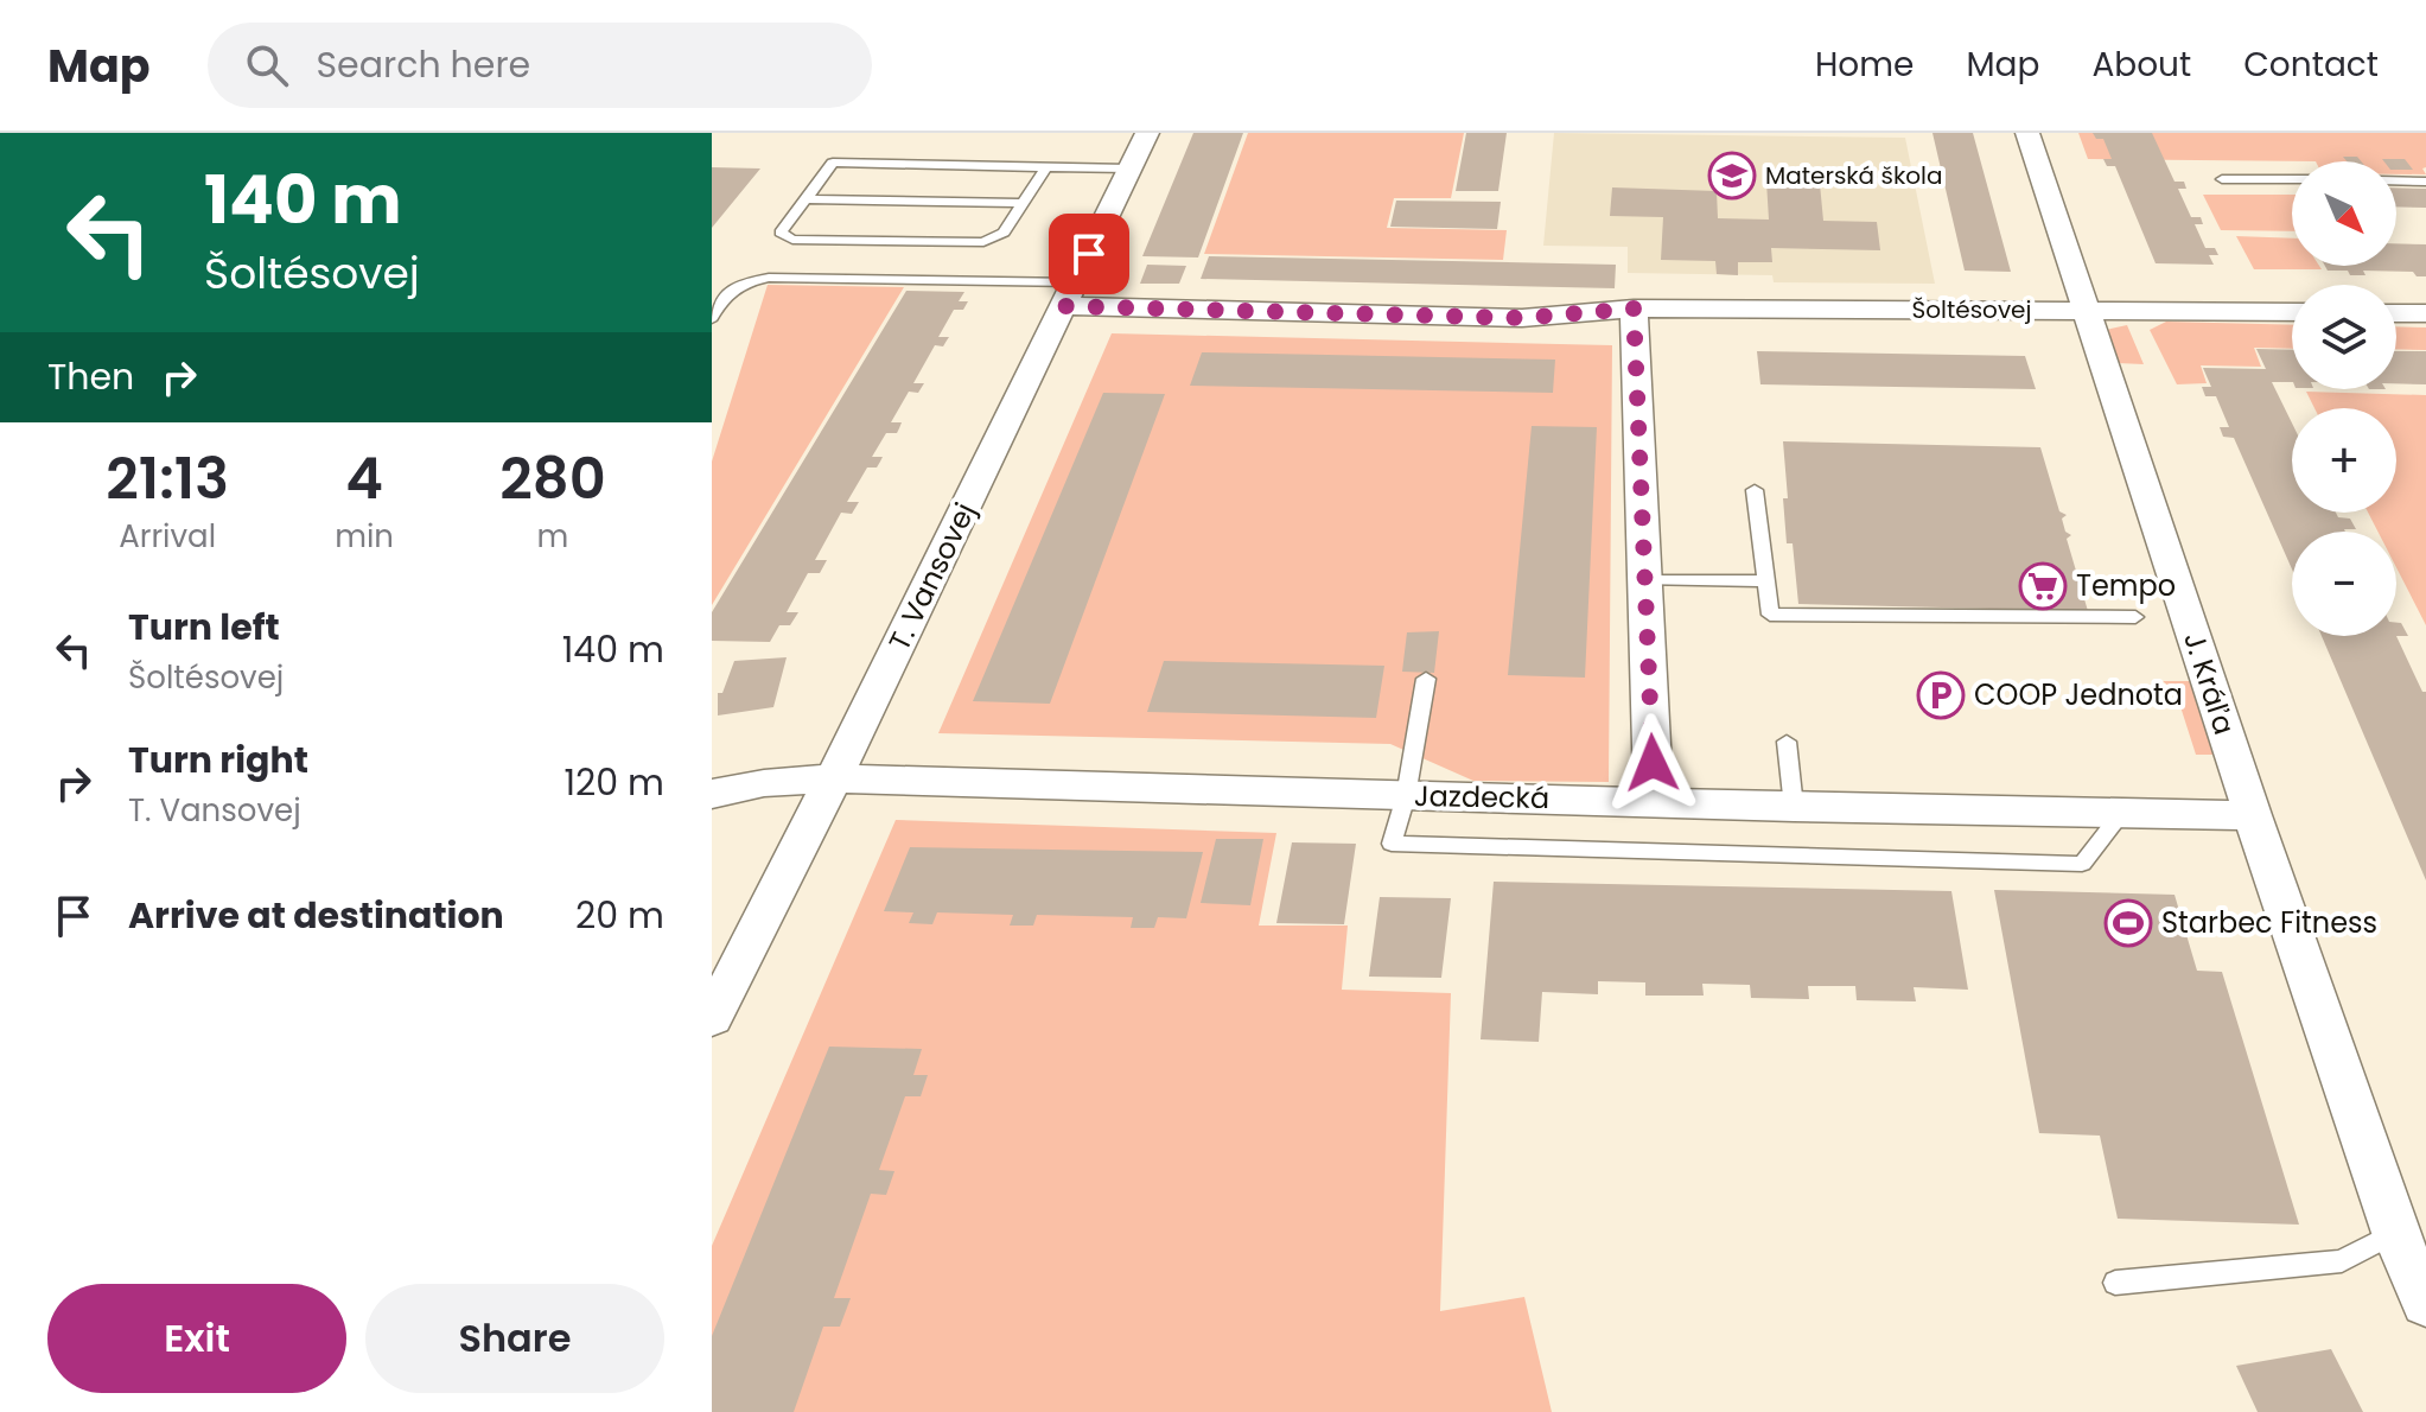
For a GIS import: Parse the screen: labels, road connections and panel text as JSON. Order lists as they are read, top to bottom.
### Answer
{
  "streets": {
    "street": [
      "Šoltésovej",
      "T. Vansovej",
      "J. Kráľa",
      "Jazdecká"
    ]
  },
  "crossings": [
    ["Šoltésovej", "T. Vansovej"],
    ["Šoltésovej", "J. Kráľa"],
    ["T. Vansovej", "Jazdecká"],
    ["J. Kráľa", "Jazdecká"]
  ],
  "places": {
    "school or university": ["Materská škola"],
    "supermarket": ["Tempo"],
    "parking": ["COOP Jednota"],
    "sports": ["Starbec Fitness"]
  },
  "north": "bottom right",
  "page": {
    "header": "Map",
    "search": "Search here",
    "nav": [
      "Home",
      "Map",
      "About",
      "Contact"
    ],
    "turn": ["140 m", "Šoltésovej"],
    "map_buttons": ["+", "−"],
    "then": "Then",
    "eta": [
      "21:13",
      "Arrival",
      "4",
      "min",
      "280",
      "m"
    ],
    "list": [
      {
        "name": "Turn left",
        "note": "Šoltésovej",
        "value": "140 m"
      },
      {
        "name": "Turn right",
        "note": "T. Vansovej",
        "value": "120 m"
      },
      {
        "name": "Arrive at destination",
        "value": "20 m"
      }
    ],
    "buttons": ["Exit", "Share"]
  }
}
